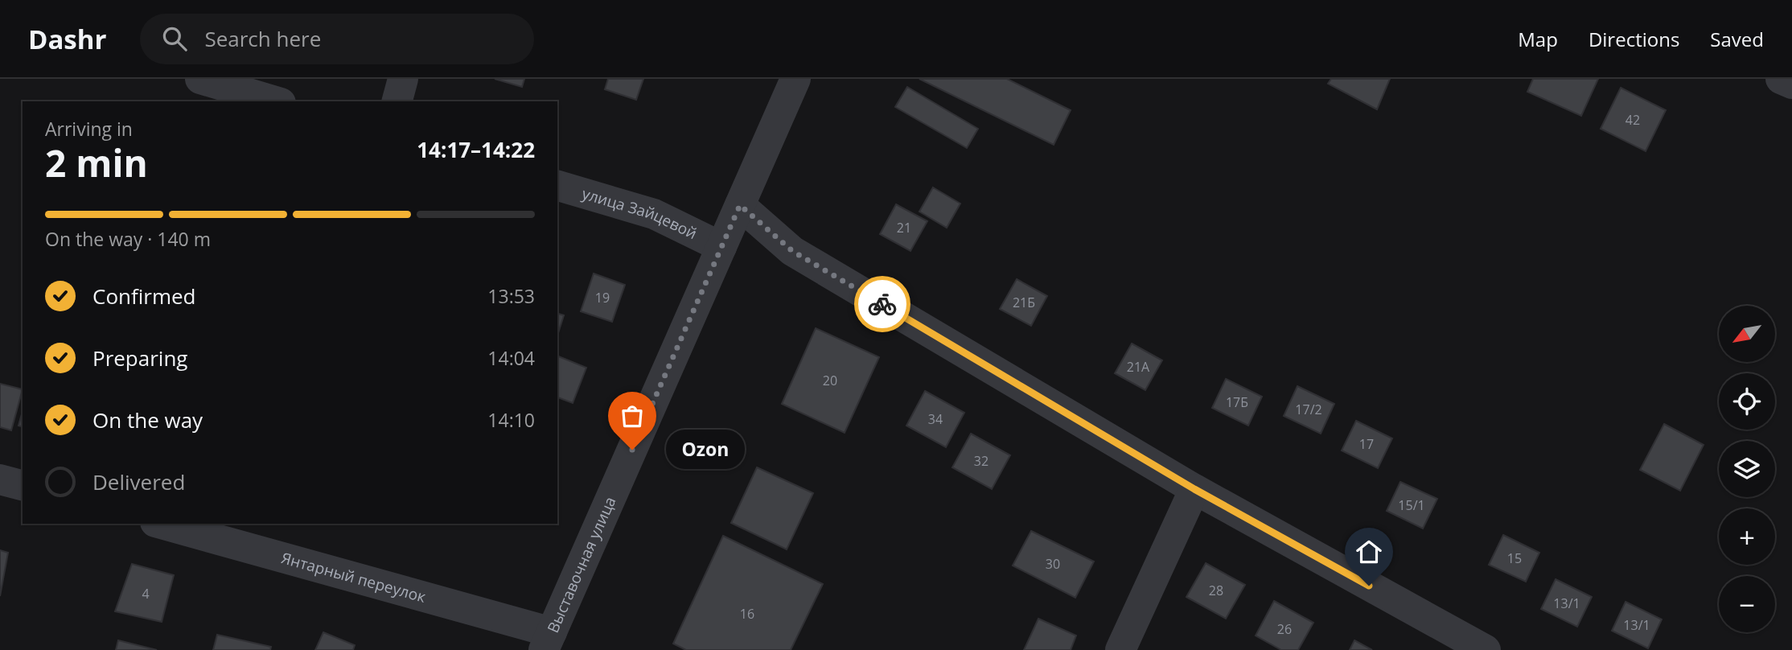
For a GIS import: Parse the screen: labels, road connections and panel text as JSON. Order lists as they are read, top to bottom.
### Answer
{
  "streets": {
    "street": ["улица Зайцевой", "Выставочная улица", "Янтарный переулок"]
  },
  "crossings": [
    ["улица Зайцевой", "Выставочная улица"],
    ["Выставочная улица", "Янтарный переулок"]
  ],
  "places": ["Ozon"],
  "house_numbers": [
    "42",
    "21",
    "19",
    "21Б",
    "21А",
    "20",
    "17Б",
    "17/2",
    "34",
    "17",
    "32",
    "15/1",
    "15",
    "30",
    "28",
    "4",
    "13/1",
    "16",
    "13/1",
    "26"
  ],
  "north": "bottom left",
  "page": {
    "header": "Dashr",
    "search": "Search here",
    "nav": ["Map", "Directions", "Saved"],
    "heading": ["2 min", "Arriving in", "14:17–14:22"],
    "bar": "On the way · 140 m",
    "list": [
      ["Confirmed", "13:53"],
      ["Preparing", "14:04"],
      ["On the way", "14:10"],
      "Delivered"
    ],
    "map_buttons": ["+", "−"],
    "bubble": "Ozon"
  }
}
